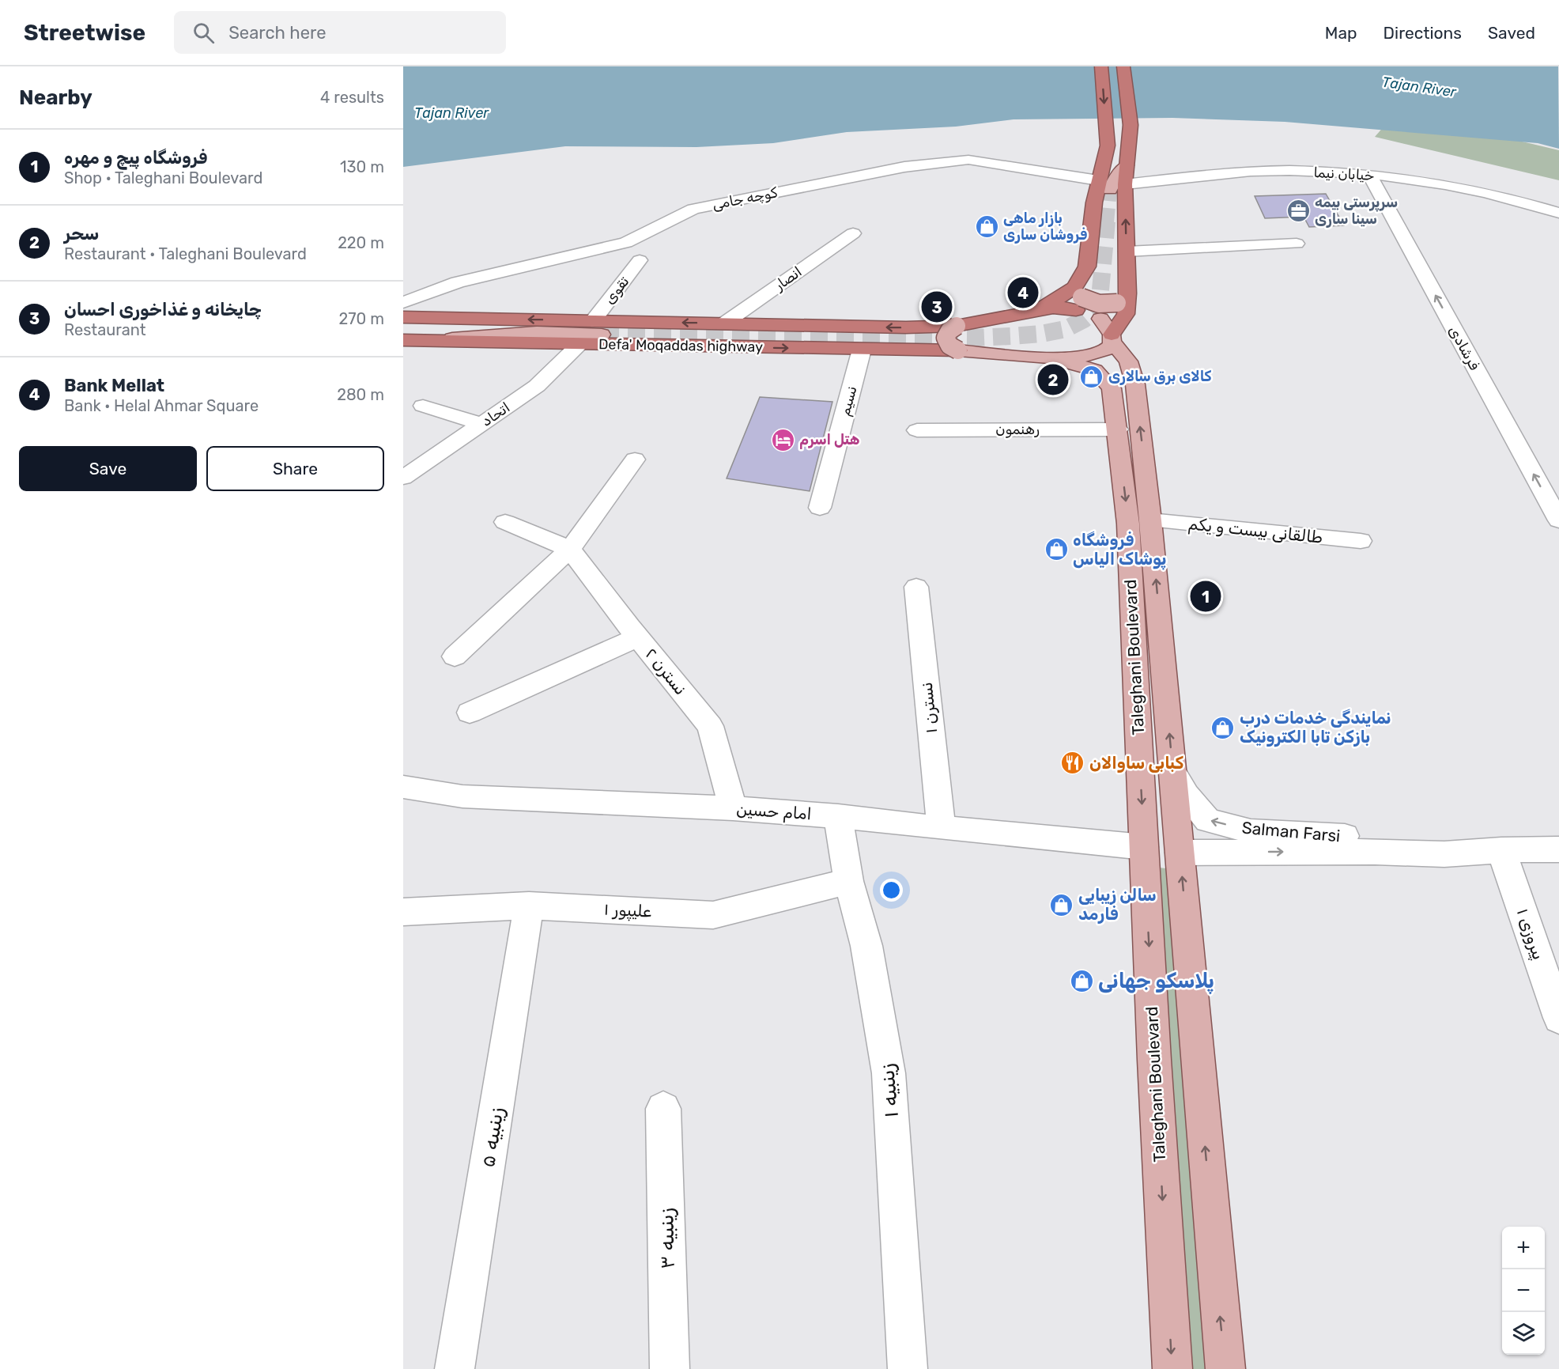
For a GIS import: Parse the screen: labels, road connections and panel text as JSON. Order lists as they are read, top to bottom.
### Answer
{
  "streets": {
    "highway": ["Defa' Moqaddas highway"],
    "main road": ["Taleghani Boulevard"],
    "street": [
      "خیابان نیما",
      "کوچه جامی",
      "انصار",
      "تقوی",
      "فرشادی",
      "نسیم",
      "اتحاد",
      "رهنمون",
      "طالقانی بیست و یکم",
      "نسترن ۲",
      "نسترن ۱",
      "امام حسین",
      "Salman Farsi",
      "علیپور ۱",
      "پیروزی ١",
      "زینبیه ۱",
      "زینبیه ۵",
      "زینبیه ۳"
    ]
  },
  "crossings": [
    ["خیابان نیما", "فرشادی"],
    ["انصار", "Defa' Moqaddas highway"],
    ["تقوی", "Defa' Moqaddas highway"],
    ["Defa' Moqaddas highway", "نسیم"],
    ["Defa' Moqaddas highway", "اتحاد"],
    ["رهنمون", "Taleghani Boulevard"],
    ["طالقانی بیست و یکم", "Taleghani Boulevard"],
    ["Taleghani Boulevard", "امام حسین"],
    ["Taleghani Boulevard", "Salman Farsi"],
    ["نسترن ۲", "امام حسین"],
    ["نسترن ۱", "امام حسین"],
    ["امام حسین", "زینبیه ۱"],
    ["Salman Farsi", "پیروزی ١"],
    ["علیپور ۱", "زینبیه ۱"],
    ["علیپور ۱", "زینبیه ۵"]
  ],
  "one_way": ["فرشادی"],
  "water": ["Tajan River"],
  "places": {
    "office": ["سرپرستی بیمه سینا ساری"],
    "shop": [
      "بازار ماهی فروشان ساری",
      "کالای برق سالاری",
      "فروشگاه پوشاک الیاس",
      "نمایندگی خدمات درب بازکن تابا الکترونیک",
      "سالن زیبایی فارمد",
      "پلاسکو جهانی"
    ],
    "hotel": ["هتل اسرم"],
    "restaurant": ["کبابی ساوالان"]
  },
  "page": {
    "header": "Streetwise",
    "search": "Search here",
    "nav": ["Map", "Directions", "Saved"],
    "heading": ["Nearby", "4 results"],
    "list": [
      {
        "mark": "1",
        "name": "فروشگاه پیچ و مهره",
        "note": "Shop · Taleghani Boulevard",
        "value": "130 m"
      },
      {
        "mark": "2",
        "name": "سحر",
        "note": "Restaurant · Taleghani Boulevard",
        "value": "220 m"
      },
      {
        "mark": "3",
        "name": "چایخانه و غذاخوری احسان",
        "note": "Restaurant",
        "value": "270 m"
      },
      {
        "mark": "4",
        "name": "Bank Mellat",
        "note": "Bank · Helal Ahmar Square",
        "value": "280 m"
      }
    ],
    "pins": [
      "4",
      "3",
      "2",
      "1"
    ],
    "buttons": ["Save", "Share"],
    "map_buttons": ["+", "−"]
  }
}
